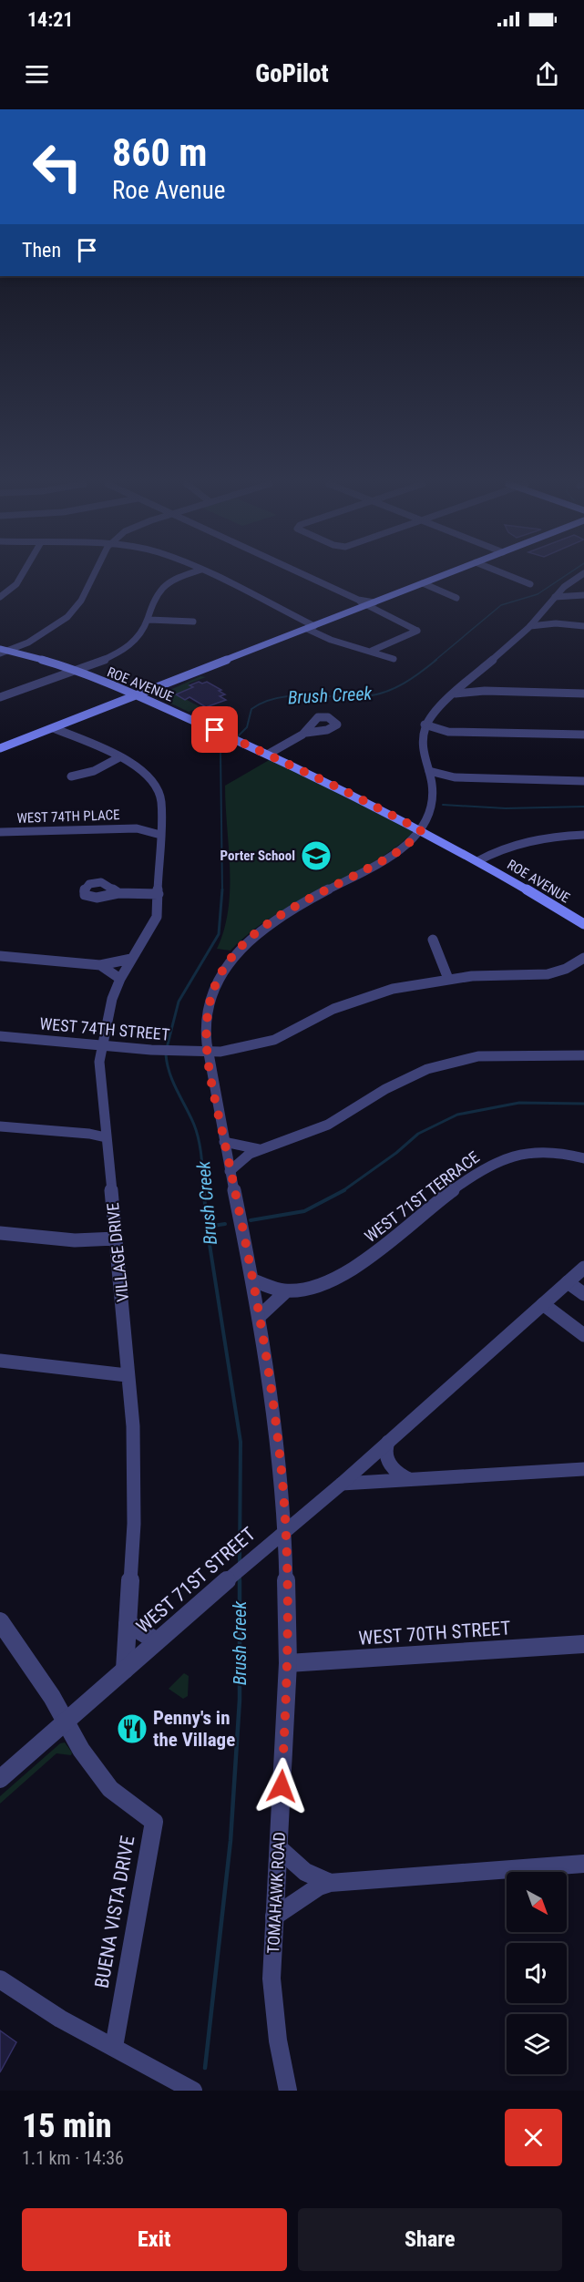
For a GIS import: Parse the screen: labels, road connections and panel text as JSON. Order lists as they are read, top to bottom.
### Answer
{
  "streets": {
    "main road": ["ROE AVENUE"],
    "street": [
      "WEST 74TH PLACE",
      "WEST 74TH STREET",
      "WEST 71ST TERRACE",
      "VILLAGE DRIVE",
      "WEST 71ST STREET",
      "WEST 70TH STREET",
      "TOMAHAWK ROAD",
      "BUENA VISTA DRIVE"
    ]
  },
  "crossings": [
    ["ROE AVENUE", "TOMAHAWK ROAD"],
    ["WEST 74TH PLACE", "VILLAGE DRIVE"],
    ["WEST 74TH STREET", "VILLAGE DRIVE"],
    ["WEST 74TH STREET", "TOMAHAWK ROAD"],
    ["VILLAGE DRIVE", "WEST 71ST STREET"],
    ["WEST 71ST STREET", "TOMAHAWK ROAD"],
    ["WEST 71ST STREET", "BUENA VISTA DRIVE"],
    ["WEST 70TH STREET", "TOMAHAWK ROAD"]
  ],
  "water": ["Brush Creek"],
  "places": {
    "school or university": ["Porter School"],
    "restaurant": ["Penny's in the Village"]
  },
  "north": "bottom right",
  "page": {
    "status": "14:21",
    "header": "GoPilot",
    "turn": ["860 m", "Roe Avenue"],
    "then": "Then",
    "heading": ["15 min", "1.1 km · 14:36"],
    "buttons": ["Exit", "Share"]
  }
}
